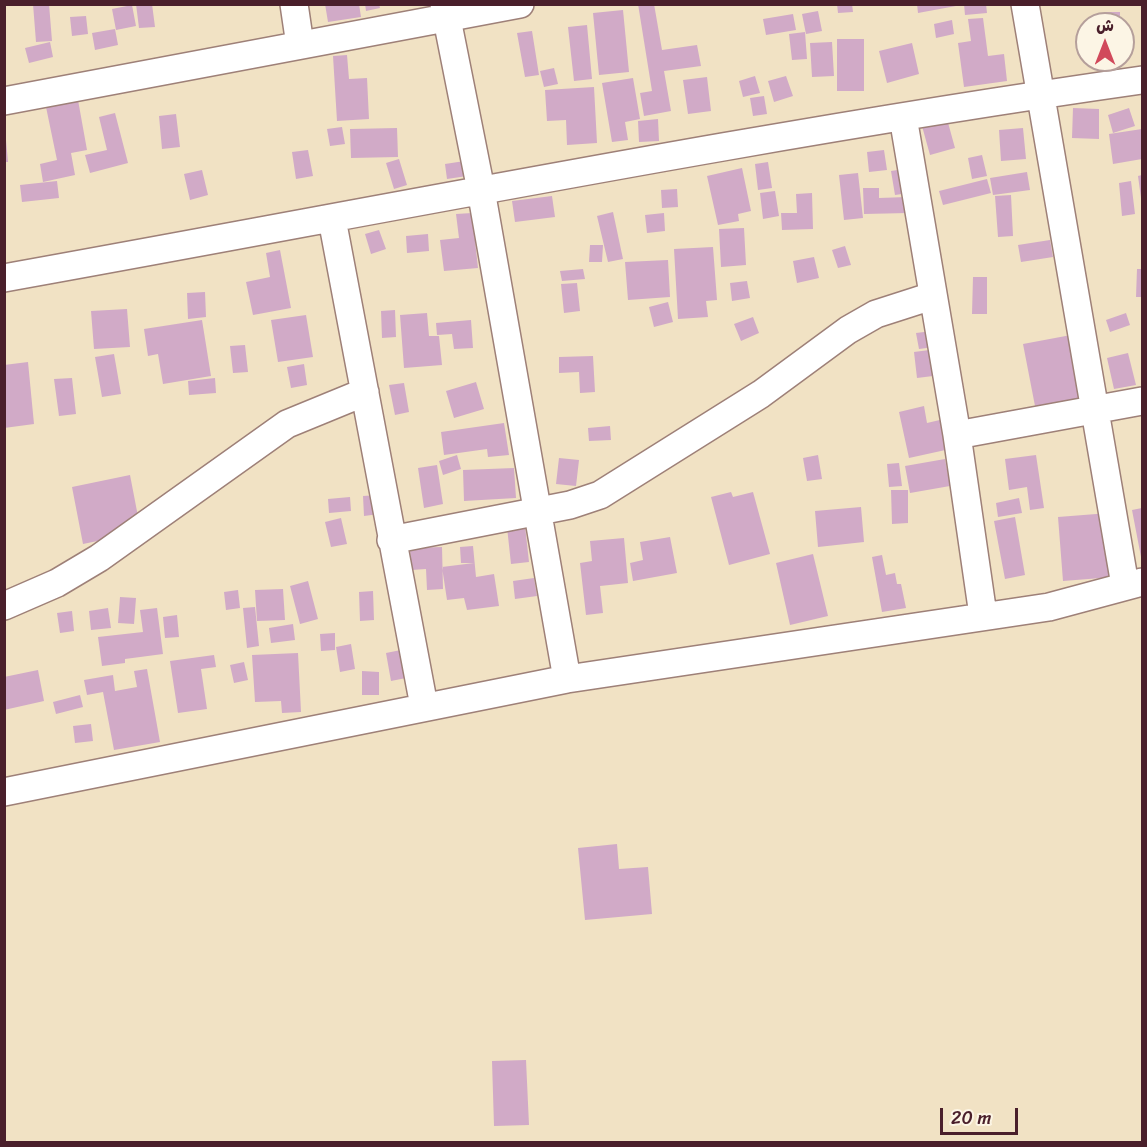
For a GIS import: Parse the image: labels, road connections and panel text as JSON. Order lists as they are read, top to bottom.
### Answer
{
  "scale_bar": "20 m",
  "north": "top"
}
